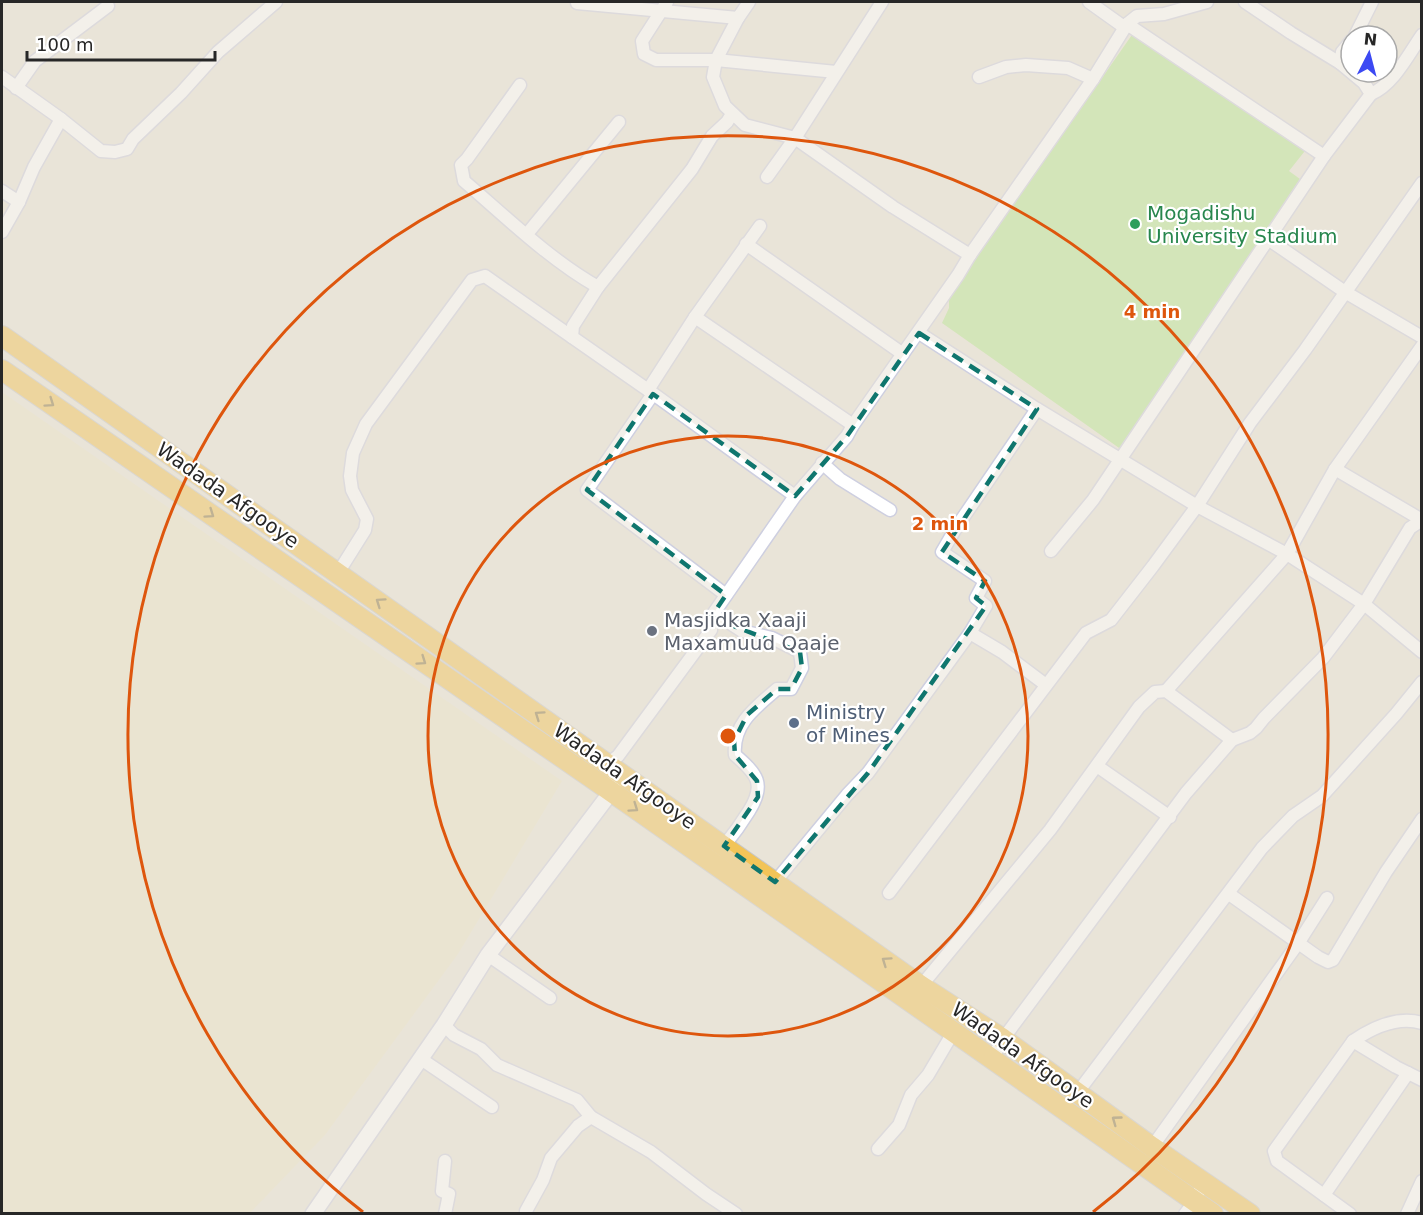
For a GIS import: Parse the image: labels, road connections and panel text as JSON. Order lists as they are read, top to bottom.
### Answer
{
  "streets": {
    "highway": ["Wadada Afgooye"]
  },
  "places": ["Mogadishu University Stadium", "Masjidka Xaaji Maxamuud Qaaje", "Ministry of Mines"],
  "scale_bar": "100 m",
  "north": "top",
  "rings": ["4 min", "2 min"]
}
